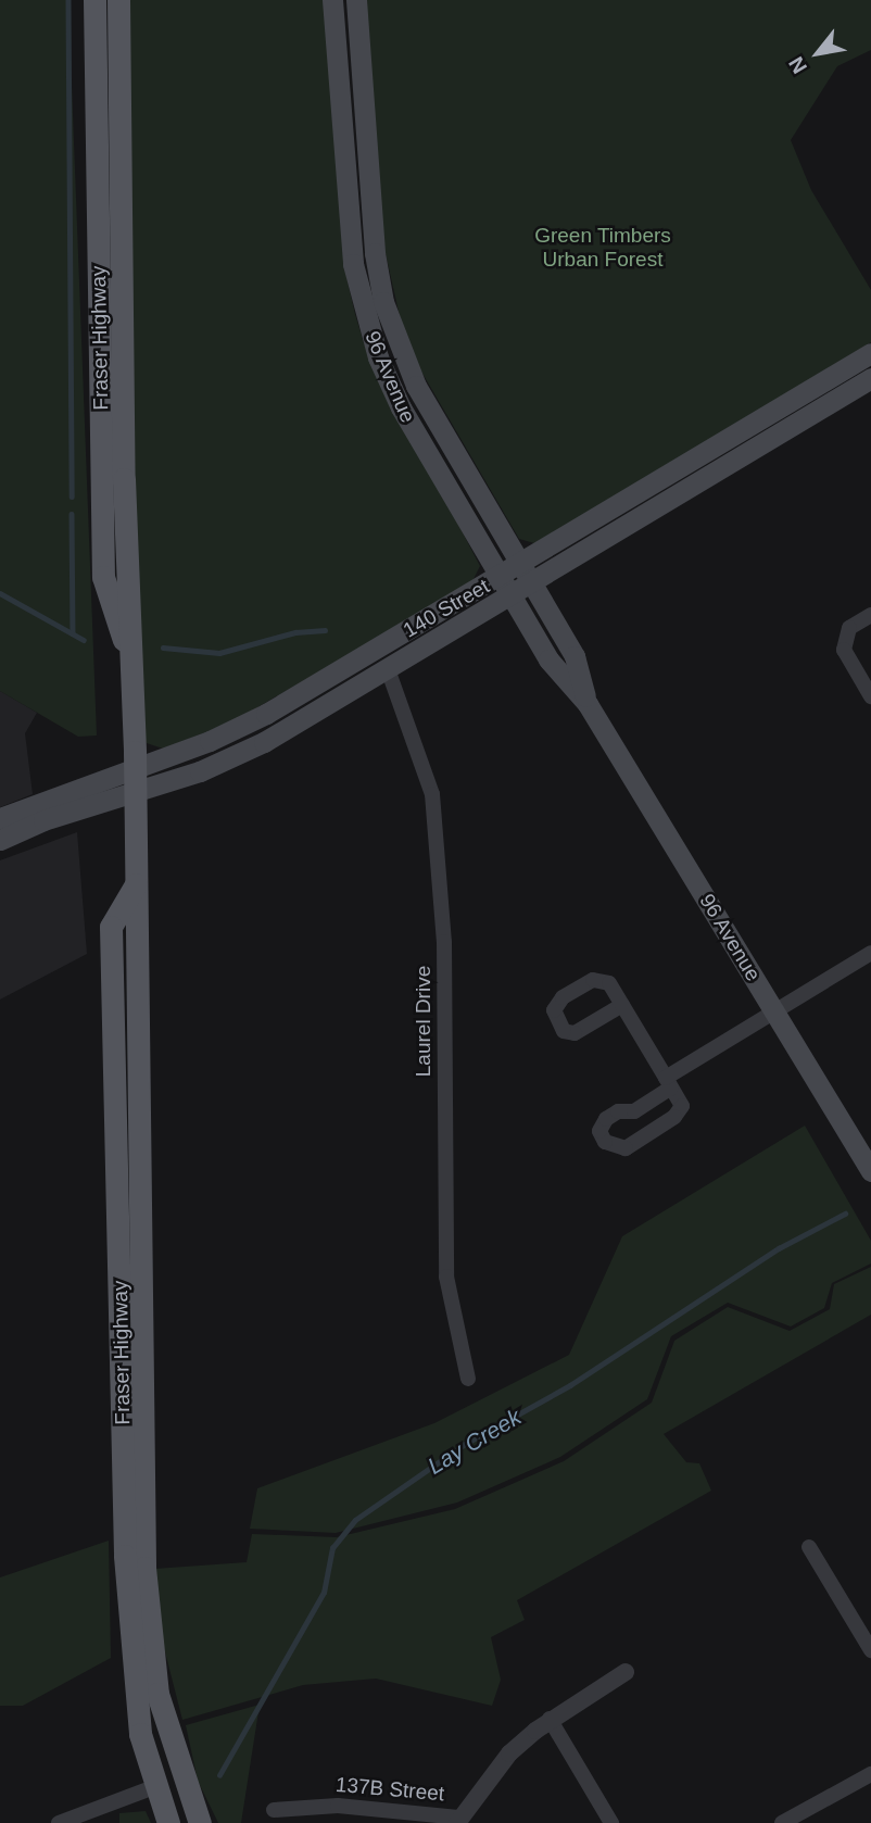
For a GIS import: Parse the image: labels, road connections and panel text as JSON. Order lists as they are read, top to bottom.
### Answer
{
  "streets": {
    "main road": ["Fraser Highway", "96 Avenue", "140 Street"],
    "street": ["Laurel Drive", "137B Street"]
  },
  "crossings": [
    ["Fraser Highway", "140 Street"],
    ["96 Avenue", "140 Street"],
    ["140 Street", "Laurel Drive"]
  ],
  "water": ["Lay Creek"],
  "parks": ["Green Timbers Urban Forest"],
  "north": "bottom left"
}
